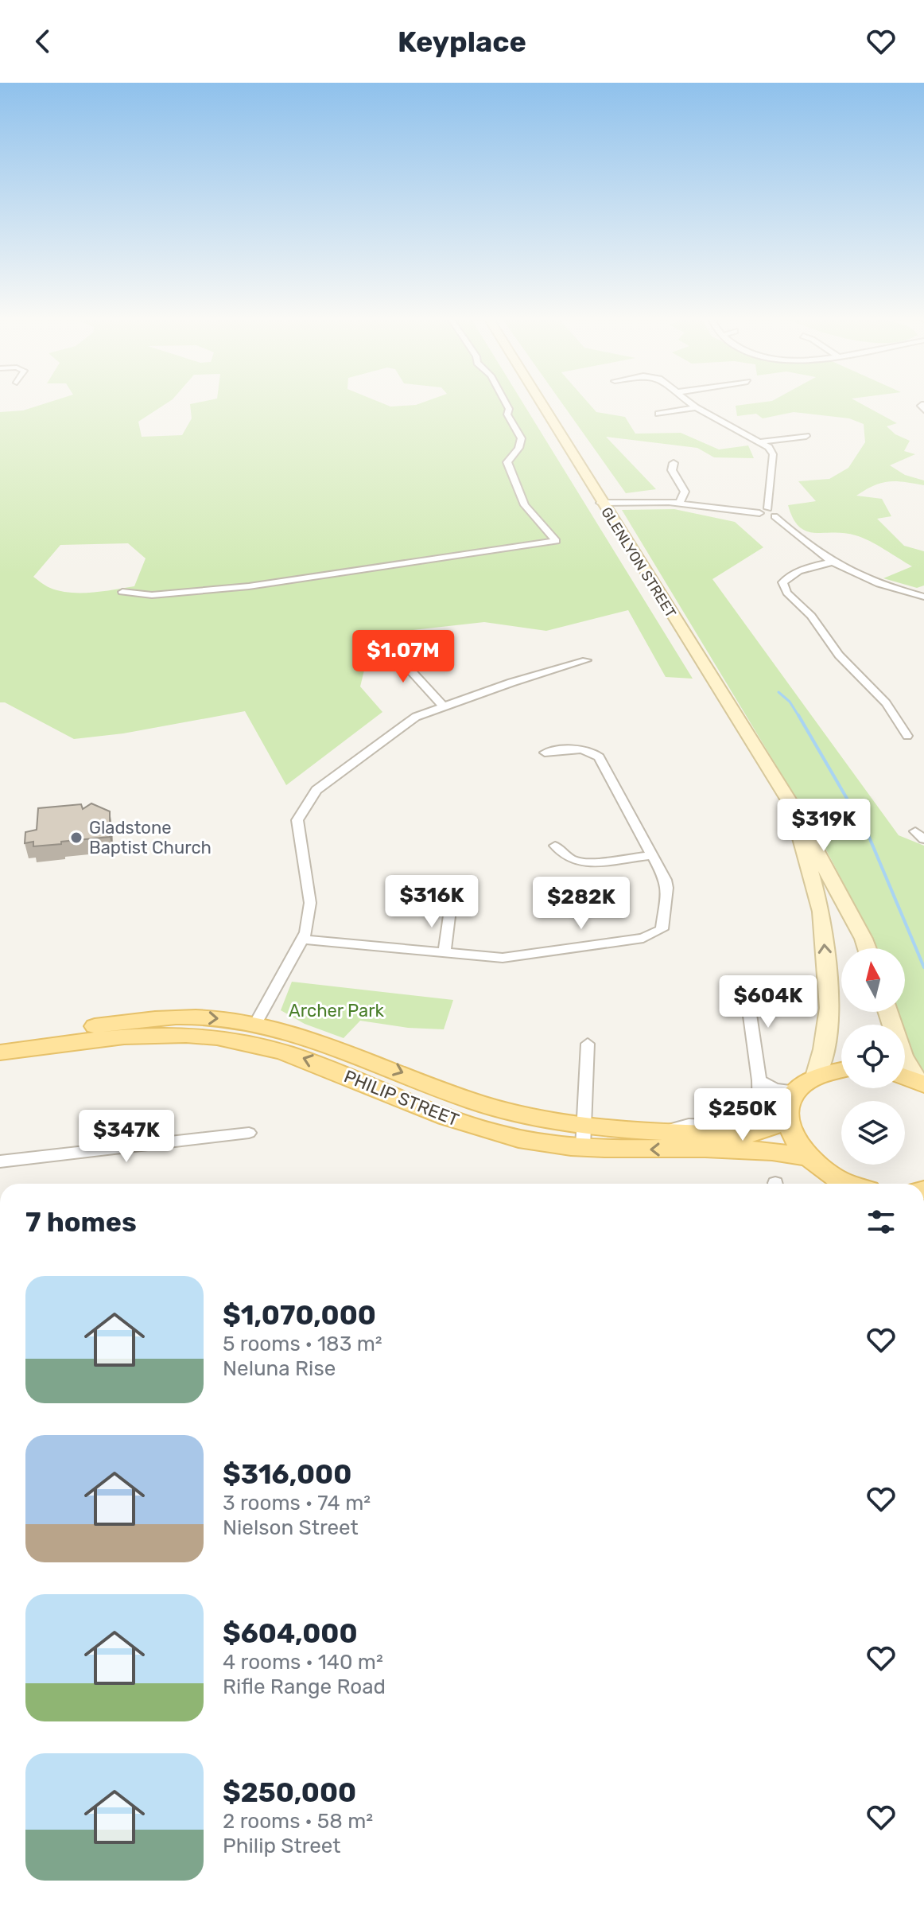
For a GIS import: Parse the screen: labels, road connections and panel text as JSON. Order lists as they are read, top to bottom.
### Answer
{
  "streets": {
    "main road": ["GLENLYON STREET", "PHILIP STREET"]
  },
  "parks": ["Archer Park"],
  "places": ["Gladstone Baptist Church"],
  "north": "top",
  "page": {
    "header": "Keyplace",
    "price": [
      "$1.07M",
      "$319K",
      "$316K",
      "$282K",
      "$604K",
      "$250K",
      "$347K"
    ],
    "heading": "7 homes",
    "list": [
      {
        "name": "$1,070,000",
        "note": "5 rooms · 183 m² · Neluna Rise"
      },
      {
        "name": "$316,000",
        "note": "3 rooms · 74 m² · Nielson Street"
      },
      {
        "name": "$604,000",
        "note": "4 rooms · 140 m² · Rifle Range Road"
      },
      {
        "name": "$250,000",
        "note": "2 rooms · 58 m² · Philip Street"
      }
    ]
  }
}
